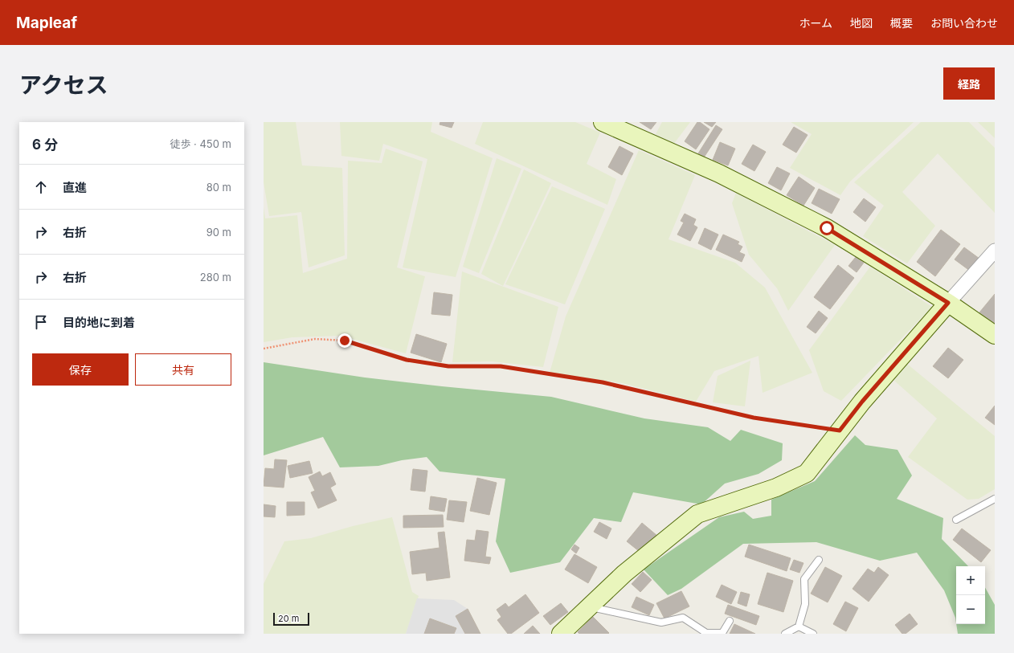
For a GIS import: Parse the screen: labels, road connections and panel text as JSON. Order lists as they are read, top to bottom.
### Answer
{
  "scale_bar": "20 m",
  "page": {
    "header": "Mapleaf",
    "nav": [
      "ホーム",
      "地図",
      "概要",
      "お問い合わせ"
    ],
    "title": "アクセス",
    "buttons": [
      "経路",
      ["保存", "共有"]
    ],
    "heading": ["6 分", "徒歩 · 450 m"],
    "list": [
      ["直進", "80 m"],
      ["右折", "90 m"],
      ["右折", "280 m"],
      "目的地に到着"
    ],
    "map_buttons": ["+", "−"],
    "scale": "20 m"
  }
}
